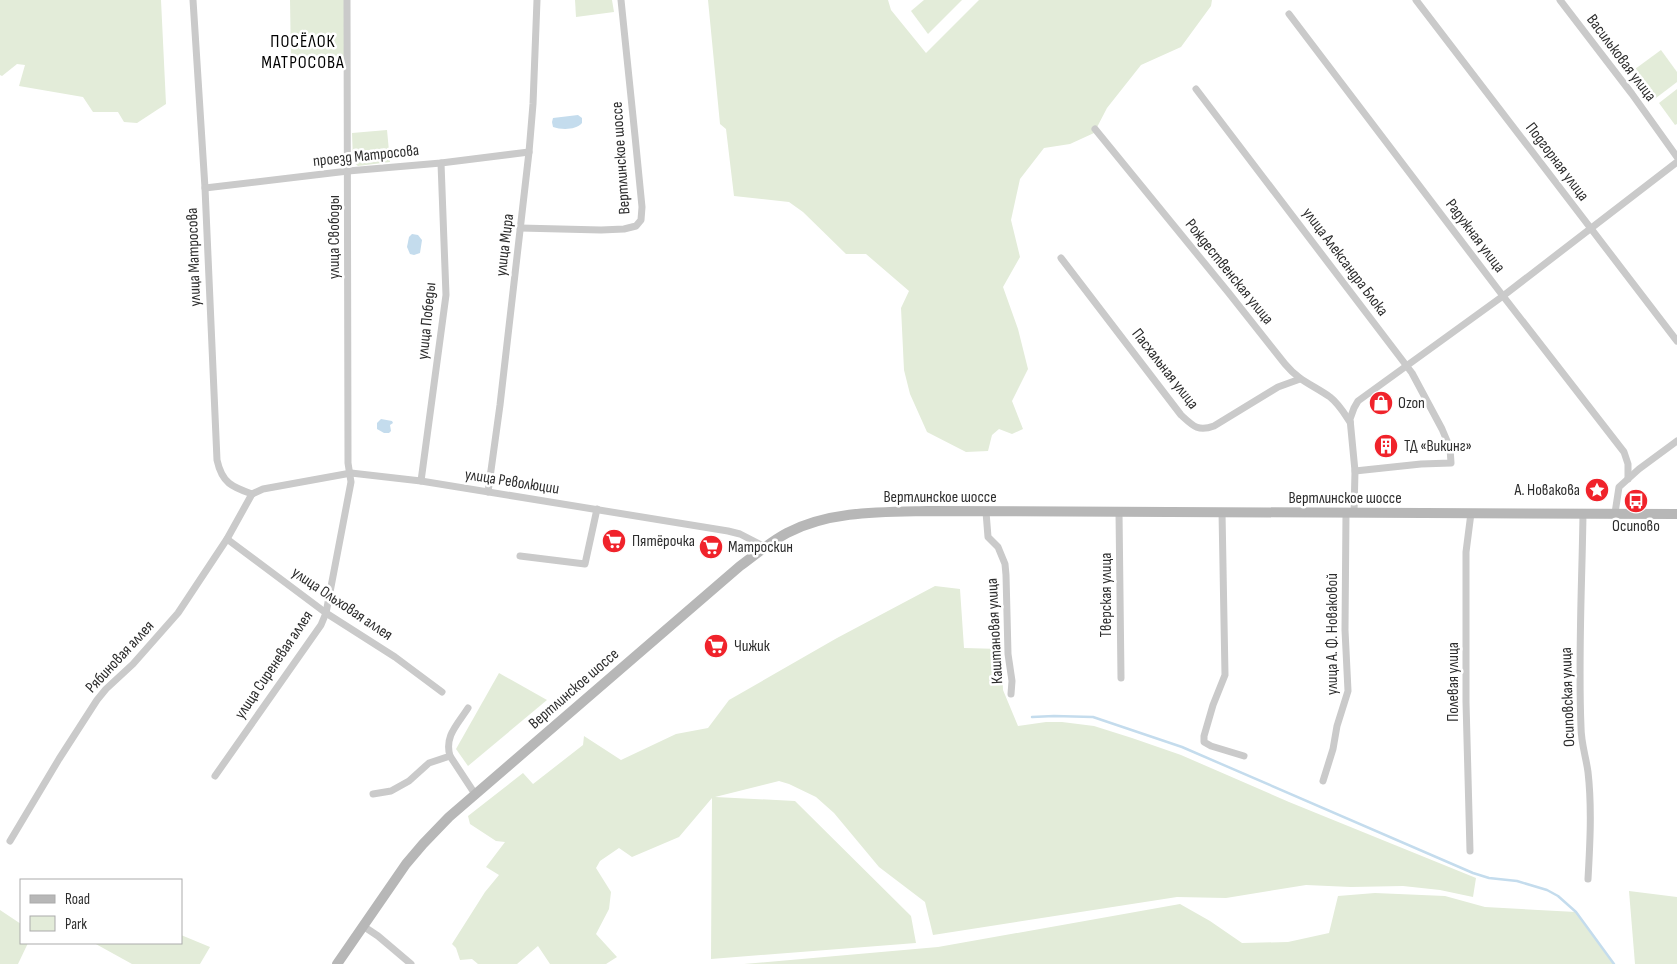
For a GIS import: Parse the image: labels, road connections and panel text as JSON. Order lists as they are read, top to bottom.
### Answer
{
  "streets": {
    "main road": ["Вертлинское шоссе"],
    "street": [
      "Васильковая улица",
      "проезд Матросова",
      "Подгорная улица",
      "Радужная улица",
      "улица Свободы",
      "улица Мира",
      "улица Матросова",
      "улица Александра Блока",
      "Рождественская улица",
      "улица Победы",
      "Пасхальная улица",
      "улица Революции",
      "Тверская улица",
      "улица Ольховая аллея",
      "Каштановая улица",
      "улица А. Ф. Новаковой",
      "Рябиновая аллея",
      "улица Сиреневая аллея",
      "Полевая улица",
      "Осиповская улица"
    ]
  },
  "crossings": [
    ["проезд Матросова", "улица Свободы"],
    ["проезд Матросова", "улица Мира"],
    ["проезд Матросова", "улица Матросова"],
    ["проезд Матросова", "улица Победы"],
    ["Вертлинское шоссе", "улица Мира"],
    ["Вертлинское шоссе", "улица Революции"],
    ["Вертлинское шоссе", "Тверская улица"],
    ["Вертлинское шоссе", "Каштановая улица"],
    ["Вертлинское шоссе", "улица А. Ф. Новаковой"],
    ["Вертлинское шоссе", "Полевая улица"],
    ["Вертлинское шоссе", "Осиповская улица"],
    ["улица Свободы", "улица Революции"],
    ["улица Свободы", "улица Сиреневая аллея"],
    ["улица Мира", "улица Революции"],
    ["улица Матросова", "улица Революции"],
    ["улица Матросова", "Рябиновая аллея"],
    ["улица Александра Блока", "улица А. Ф. Новаковой"],
    ["Рождественская улица", "Пасхальная улица"],
    ["Рождественская улица", "улица А. Ф. Новаковой"],
    ["улица Победы", "улица Революции"],
    ["улица Революции", "Рябиновая аллея"],
    ["улица Революции", "улица Сиреневая аллея"],
    ["улица Ольховая аллея", "Рябиновая аллея"],
    ["улица Ольховая аллея", "улица Сиреневая аллея"]
  ],
  "districts": ["ПОСЁЛОК МАТРОСОВА"],
  "places": {
    "shop": ["Ozon"],
    "building": ["ТД «Викинг»"],
    "place": ["А. Новакова"],
    "bus stop": ["Осипово"],
    "supermarket": ["Пятёрочка", "Матроскин", "Чижик"]
  },
  "legend": ["Road", "Park"]
}
